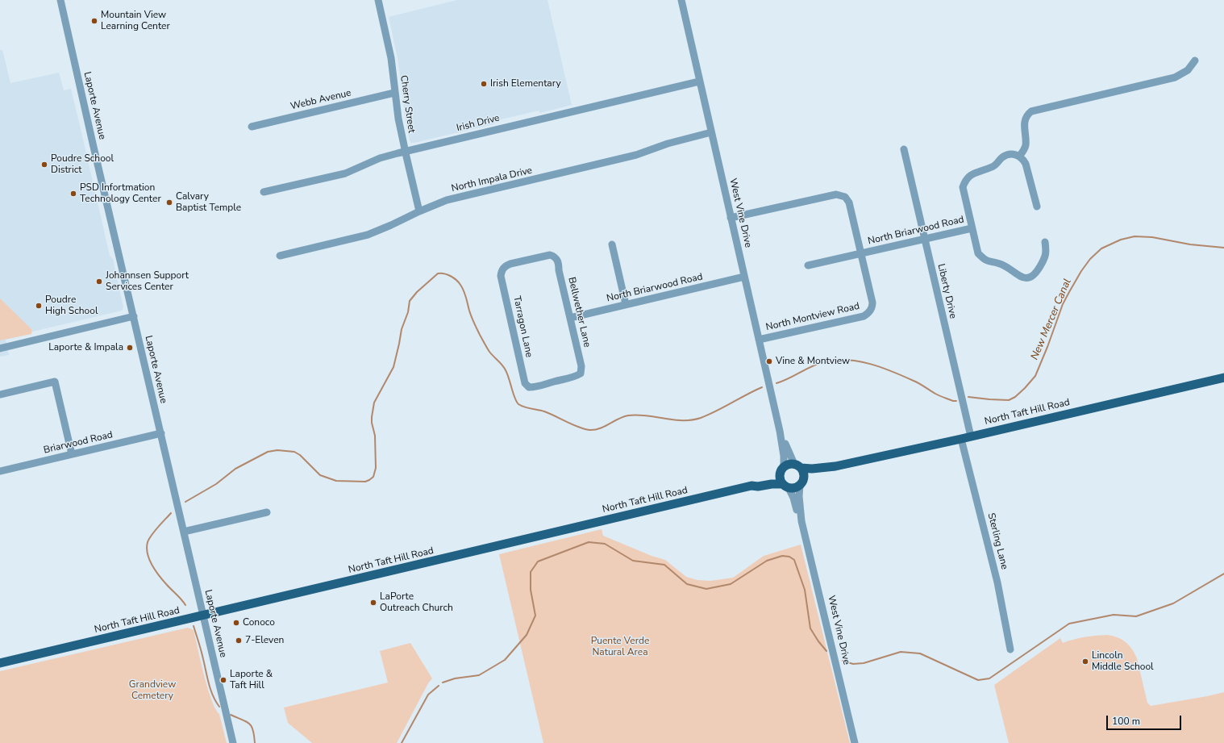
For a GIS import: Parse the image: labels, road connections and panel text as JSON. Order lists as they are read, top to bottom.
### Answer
{
  "streets": {
    "main road": ["West Vine Drive", "North Taft Hill Road"],
    "street": [
      "Webb Avenue",
      "Cherry Street",
      "Laporte Avenue",
      "Irish Drive",
      "North Impala Drive",
      "North Briarwood Road",
      "Liberty Drive",
      "Bellwether Lane",
      "North Montview Road",
      "Tarragon Lane",
      "Briarwood Road",
      "Sterling Lane"
    ]
  },
  "crossings": [
    ["Webb Avenue", "Cherry Street"],
    ["Cherry Street", "Irish Drive"],
    ["Cherry Street", "North Impala Drive"],
    ["Laporte Avenue", "North Taft Hill Road"],
    ["Laporte Avenue", "Briarwood Road"],
    ["Irish Drive", "West Vine Drive"],
    ["North Impala Drive", "West Vine Drive"],
    ["West Vine Drive", "North Briarwood Road"],
    ["West Vine Drive", "North Montview Road"],
    ["West Vine Drive", "North Taft Hill Road"],
    ["North Briarwood Road", "Liberty Drive"],
    ["North Briarwood Road", "Bellwether Lane"],
    ["North Briarwood Road", "North Montview Road"],
    ["Liberty Drive", "North Taft Hill Road"],
    ["Bellwether Lane", "Tarragon Lane"],
    ["North Taft Hill Road", "Sterling Lane"]
  ],
  "water": ["New Mercer Canal"],
  "parks": ["Puente Verde Natural Area", "Grandview Cemetery"],
  "places": [
    "Mountain View Learning Center",
    "Irish Elementary",
    "Poudre School District",
    "PSD Infortmation Technology Center",
    "Calvary Baptist Temple",
    "Johannsen Support Services Center",
    "Poudre High School",
    "Laporte & Impala",
    "Vine & Montview",
    "LaPorte Outreach Church",
    "Conoco",
    "7-Eleven",
    "Lincoln Middle School",
    "Laporte & Taft Hill"
  ],
  "scale_bar": "100 m"
}
